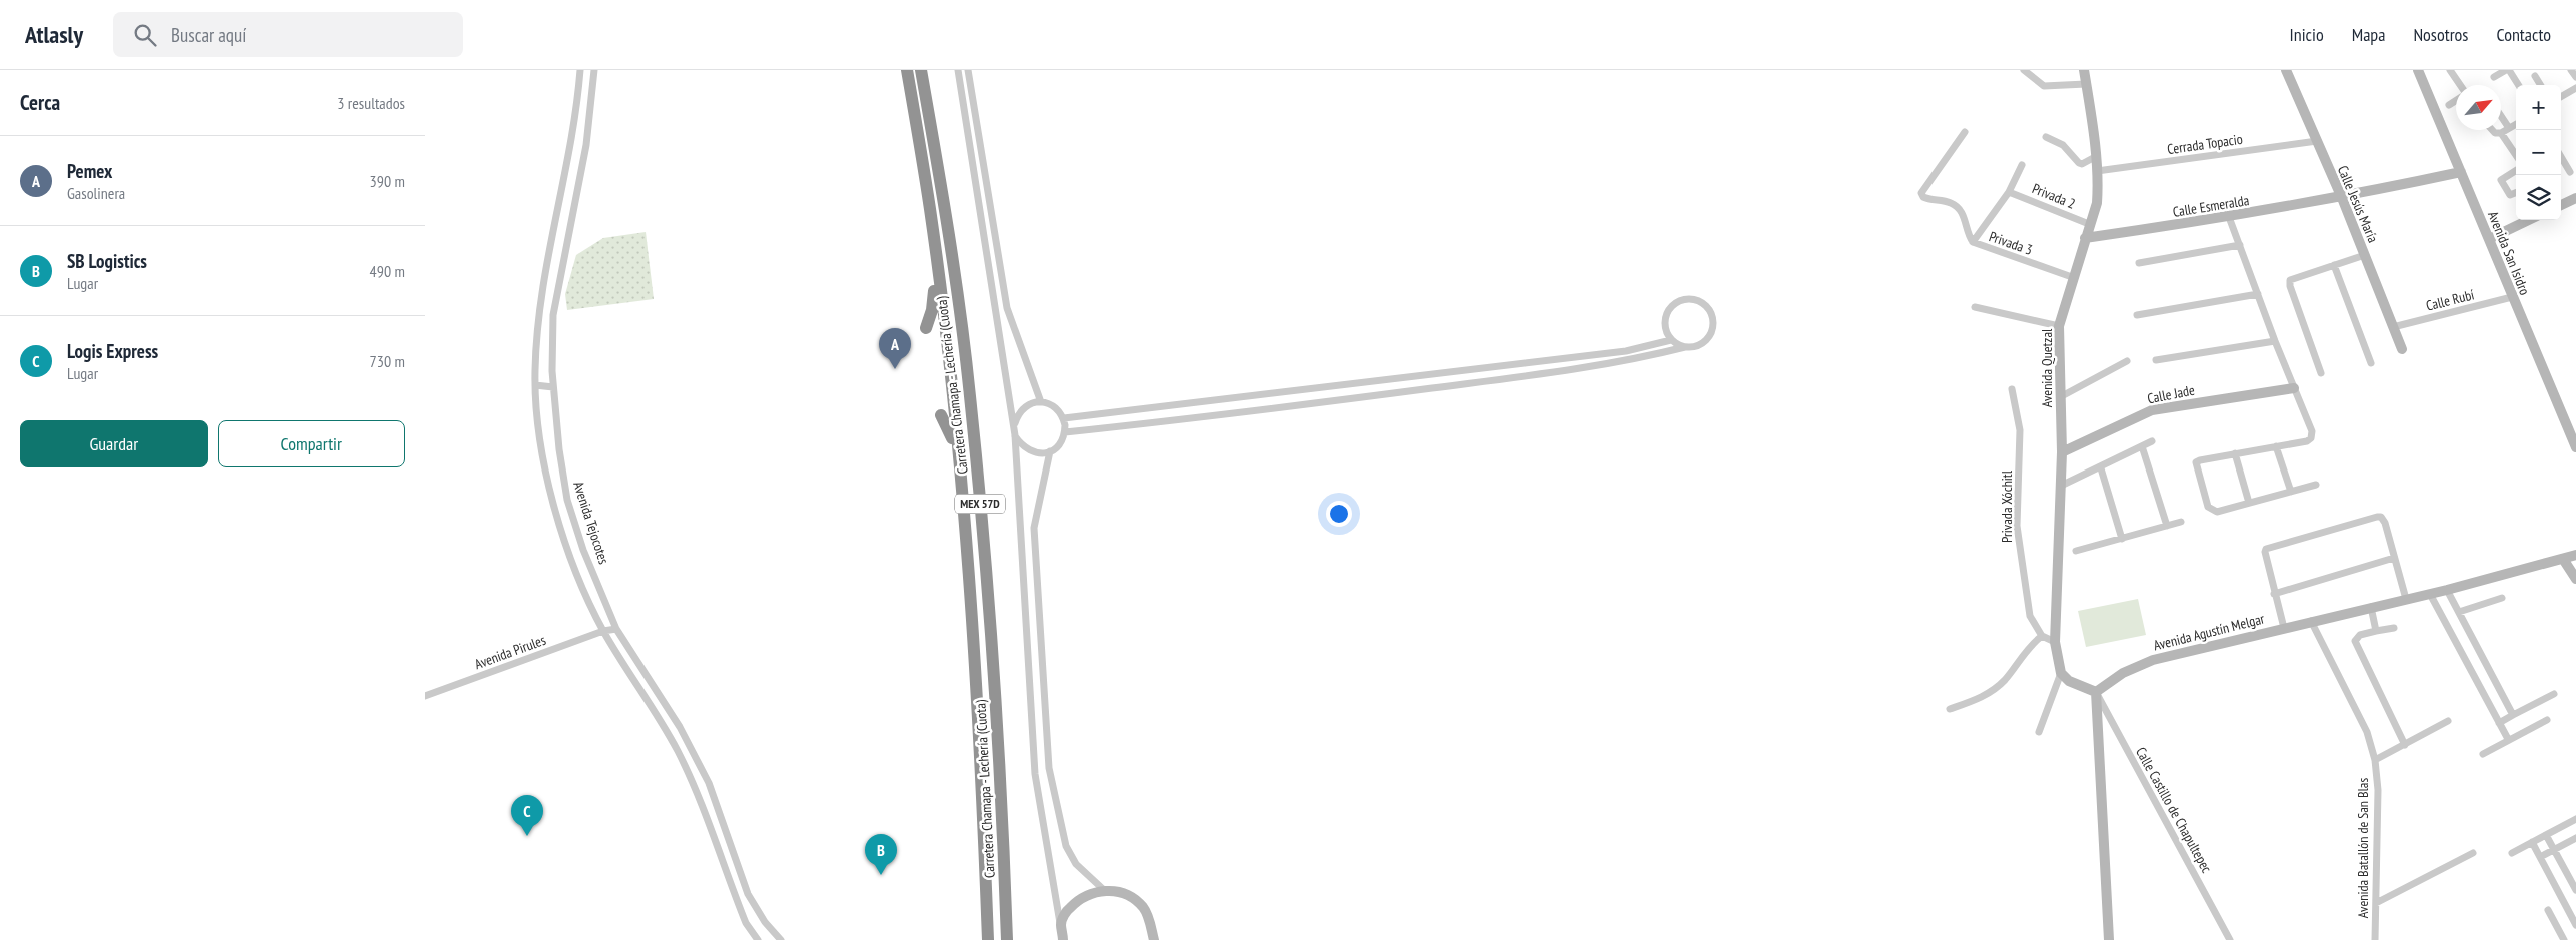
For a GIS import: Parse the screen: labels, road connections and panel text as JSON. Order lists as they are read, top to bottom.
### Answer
{
  "streets": {
    "highway": ["Carretera Chamapa - Lechería (Cuota)", "MEX 57D"],
    "main road": [
      "Calle Jesús María",
      "Calle Esmeralda",
      "Avenida San Isidro",
      "Avenida Quetzal",
      "Calle Jade",
      "Avenida Agustín Melgar"
    ],
    "street": [
      "Cerrada Topacio",
      "Privada 2",
      "Privada 3",
      "Calle Rubí",
      "Privada Xóchitl",
      "Avenida Tejocotes",
      "Avenida Pirules",
      "Calle Castillo de Chapultepec",
      "Avenida Batallón de San Blas"
    ]
  },
  "crossings": [
    ["Cerrada Topacio", "Calle Jesús María"],
    ["Cerrada Topacio", "Avenida Quetzal"],
    ["Privada 2", "Privada 3"],
    ["Privada 2", "Avenida Quetzal"],
    ["Calle Jesús María", "Calle Esmeralda"],
    ["Calle Jesús María", "Calle Rubí"],
    ["Calle Esmeralda", "Avenida San Isidro"],
    ["Calle Esmeralda", "Avenida Quetzal"],
    ["Privada 3", "Avenida Quetzal"],
    ["Avenida San Isidro", "Calle Rubí"],
    ["Avenida Quetzal", "Calle Jade"],
    ["Avenida Quetzal", "Privada Xóchitl"],
    ["Avenida Tejocotes", "Avenida Pirules"],
    ["Avenida Agustín Melgar", "Calle Castillo de Chapultepec"],
    ["Avenida Agustín Melgar", "Avenida Batallón de San Blas"]
  ],
  "north": "top right",
  "page": {
    "header": "Atlasly",
    "search": "Buscar aquí",
    "nav": [
      "Inicio",
      "Mapa",
      "Nosotros",
      "Contacto"
    ],
    "heading": ["Cerca", "3 resultados"],
    "map_buttons": ["+", "−"],
    "list": [
      {
        "mark": "A",
        "name": "Pemex",
        "note": "Gasolinera",
        "value": "390 m"
      },
      {
        "mark": "B",
        "name": "SB Logistics",
        "note": "Lugar",
        "value": "490 m"
      },
      {
        "mark": "C",
        "name": "Logis Express",
        "note": "Lugar",
        "value": "730 m"
      }
    ],
    "pins": ["A", "C", "B"],
    "buttons": ["Guardar", "Compartir"]
  }
}
